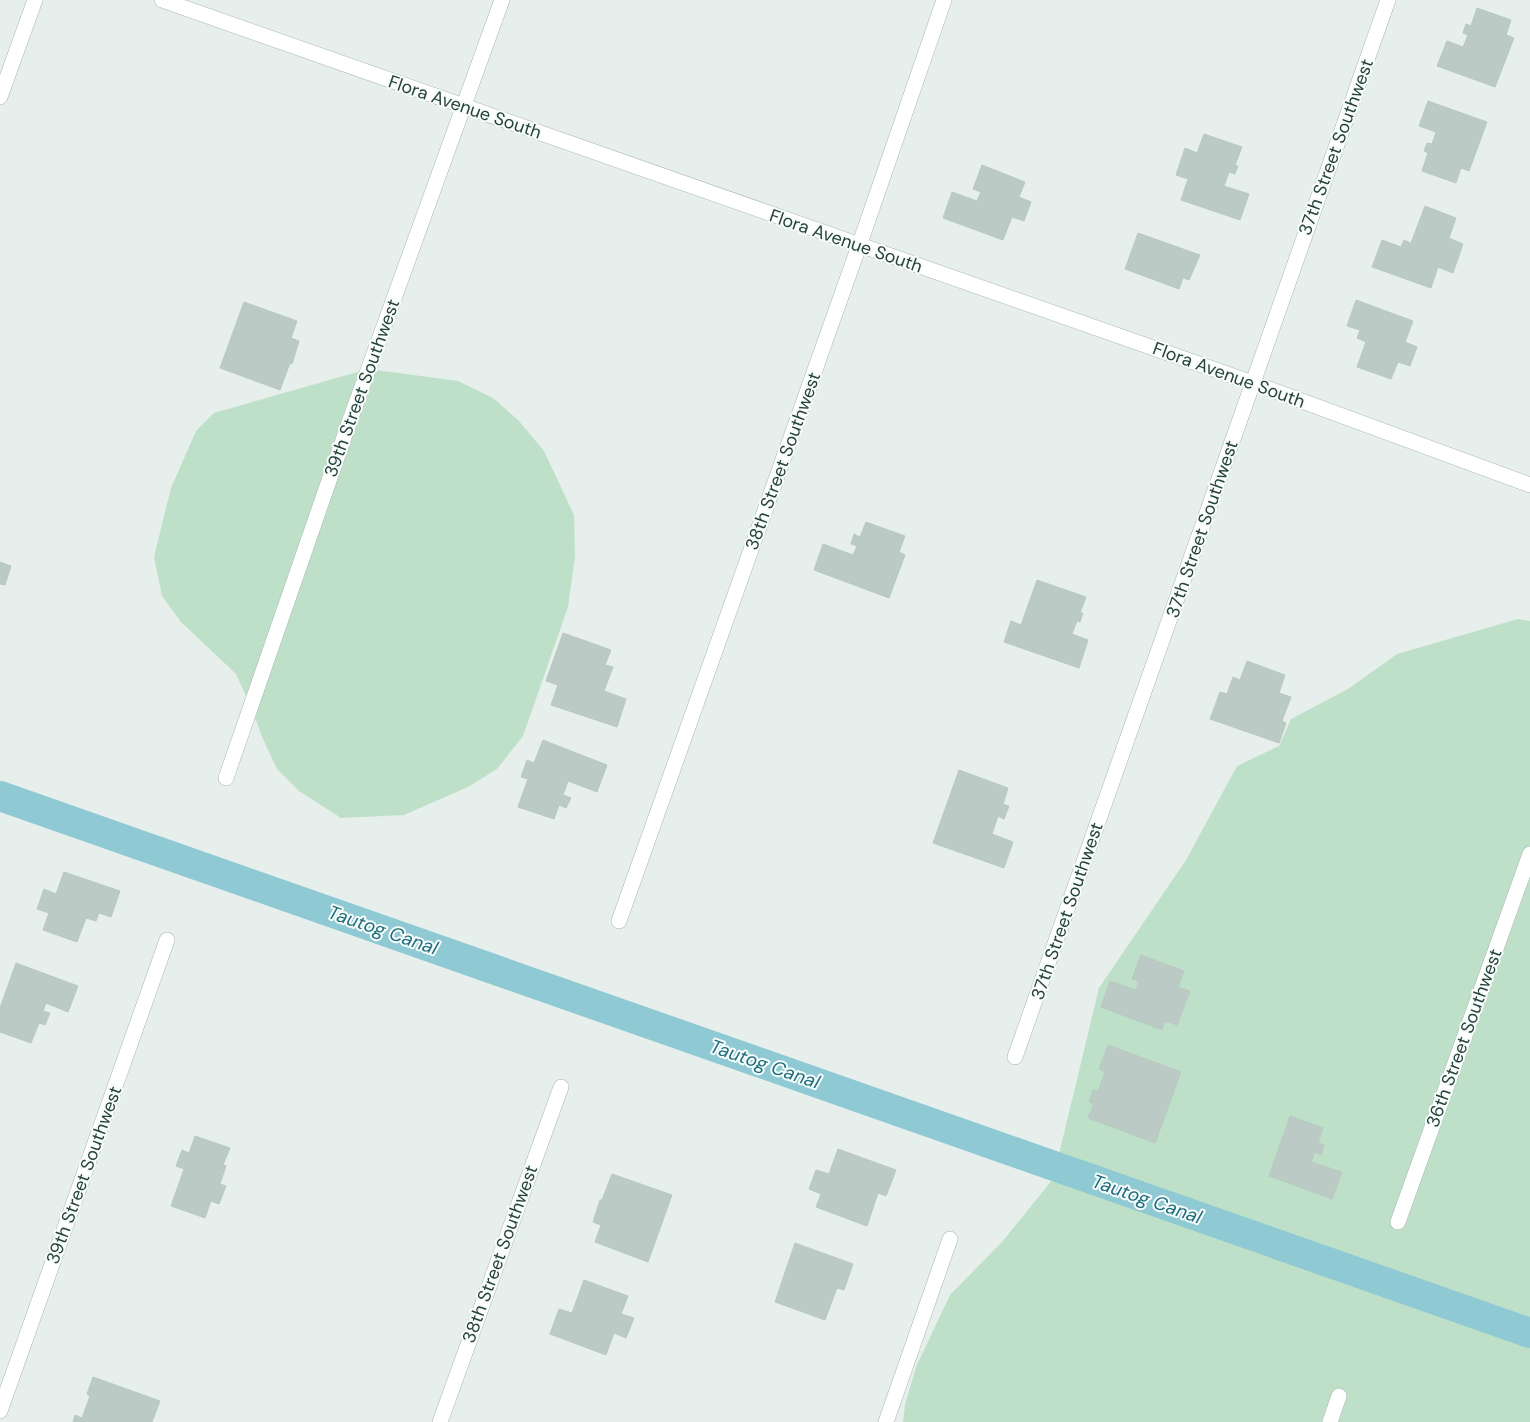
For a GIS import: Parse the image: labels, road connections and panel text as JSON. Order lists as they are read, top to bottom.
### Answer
{
  "streets": {
    "street": [
      "Flora Avenue South",
      "37th Street Southwest",
      "39th Street Southwest",
      "38th Street Southwest",
      "36th Street Southwest"
    ]
  },
  "crossings": [
    ["Flora Avenue South", "37th Street Southwest"],
    ["Flora Avenue South", "39th Street Southwest"],
    ["Flora Avenue South", "38th Street Southwest"]
  ],
  "water": ["Tautog Canal"]
}
